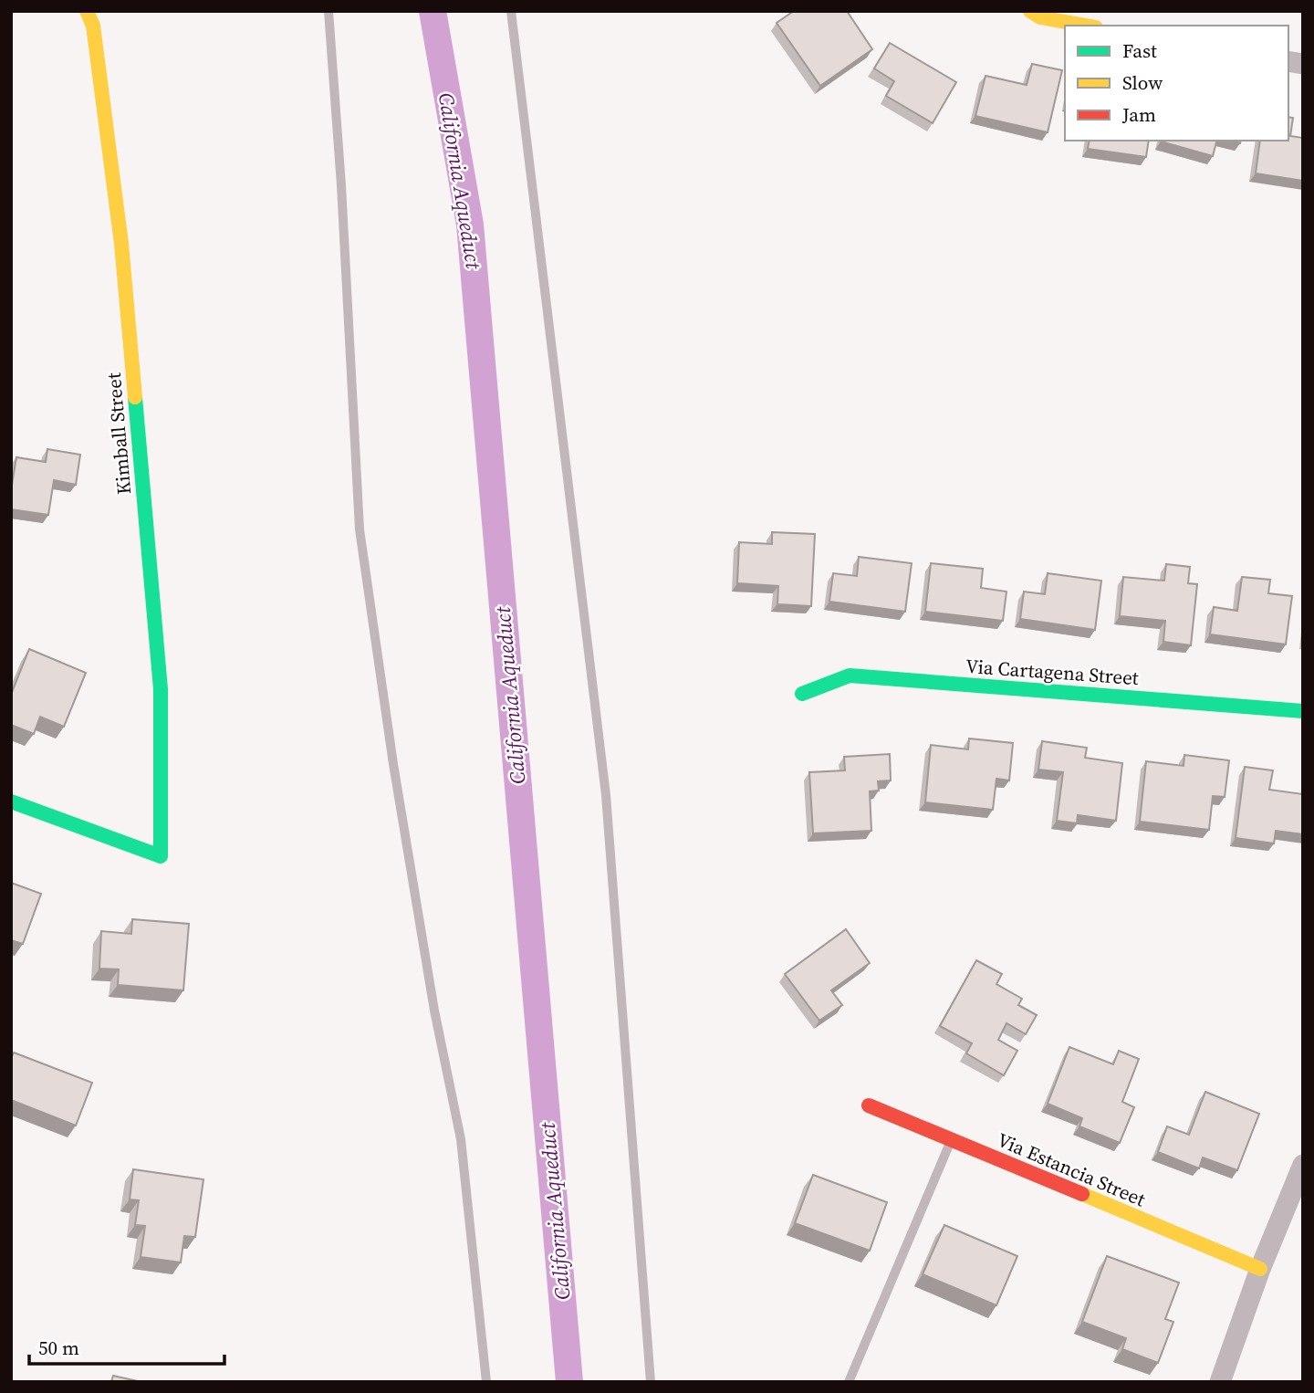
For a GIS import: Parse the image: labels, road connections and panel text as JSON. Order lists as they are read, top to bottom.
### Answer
{
  "streets": {
    "street": ["Kimball Street", "Via Cartagena Street", "Via Estancia Street"]
  },
  "water": ["California Aqueduct"],
  "legend": ["Fast", "Slow", "Jam"],
  "scale_bar": "50 m"
}
